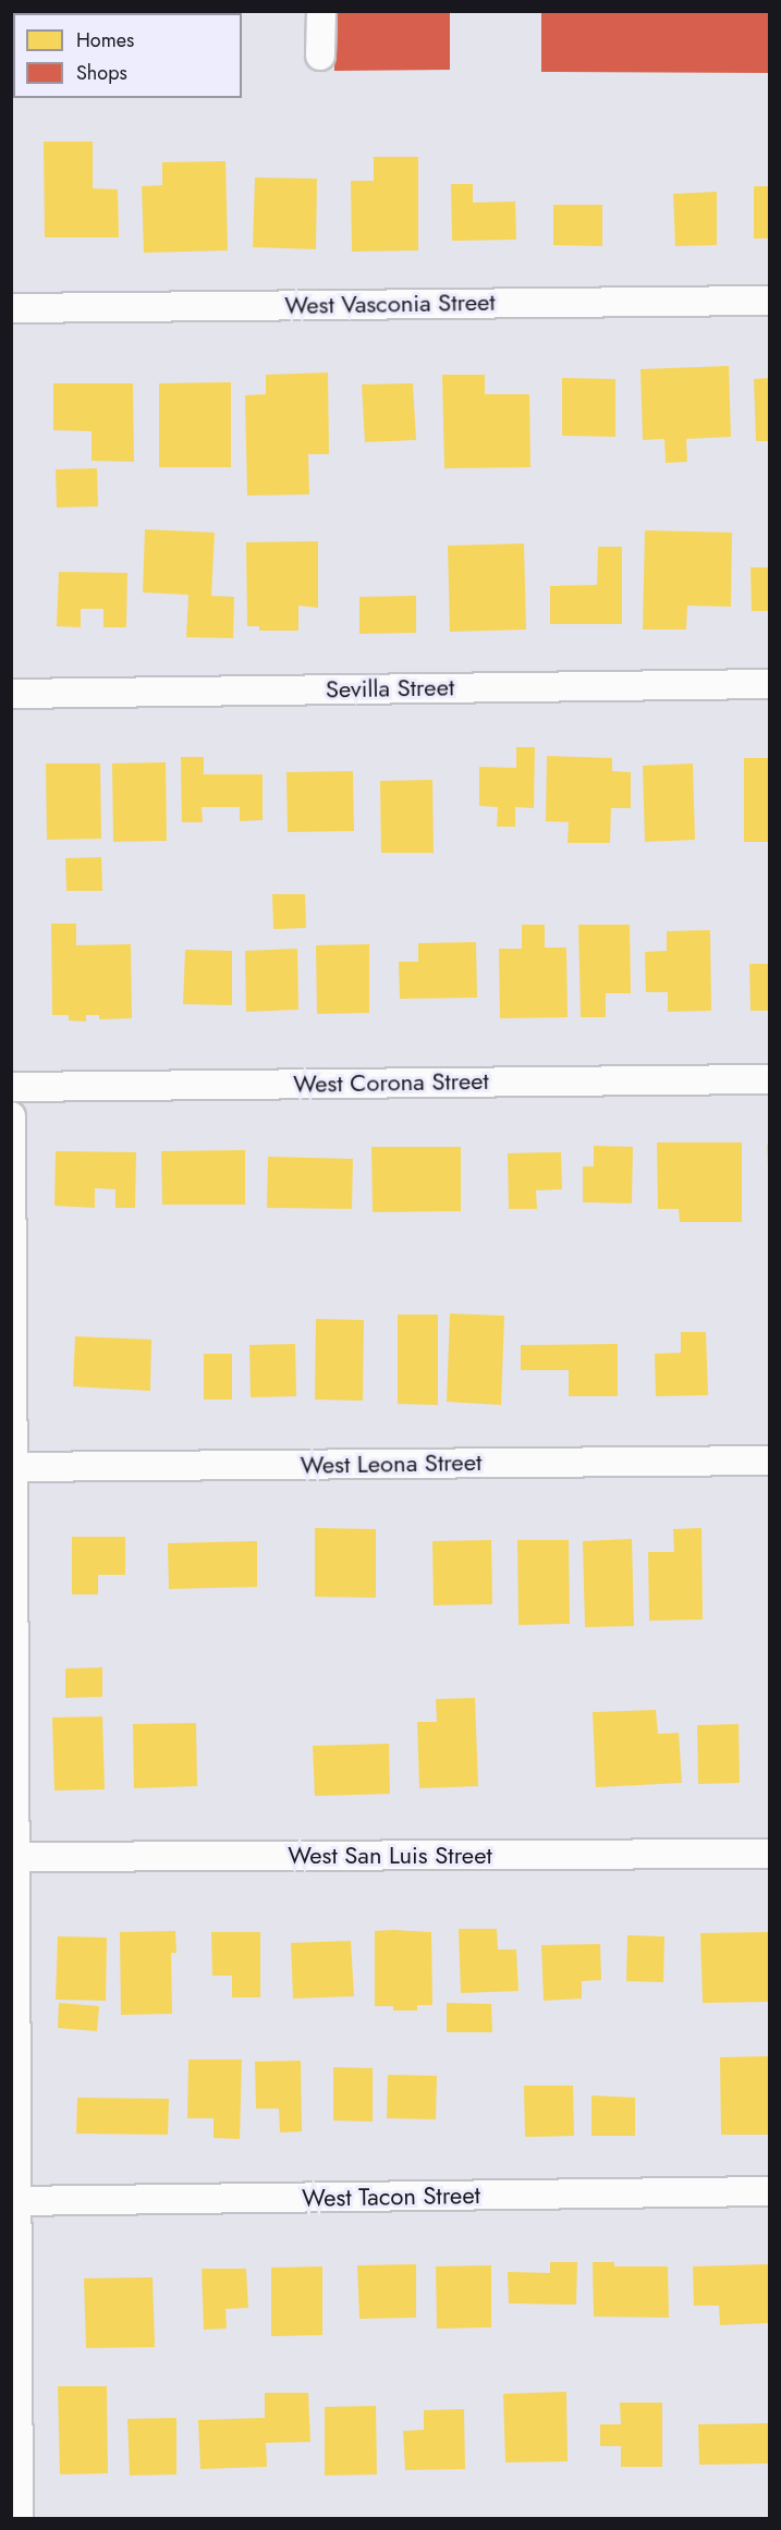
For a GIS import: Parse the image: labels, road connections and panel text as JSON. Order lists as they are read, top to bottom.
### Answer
{
  "streets": {
    "street": [
      "West Vasconia Street",
      "Sevilla Street",
      "West Corona Street",
      "West Leona Street",
      "West San Luis Street",
      "West Tacon Street"
    ]
  },
  "legend": ["Homes", "Shops"]
}
